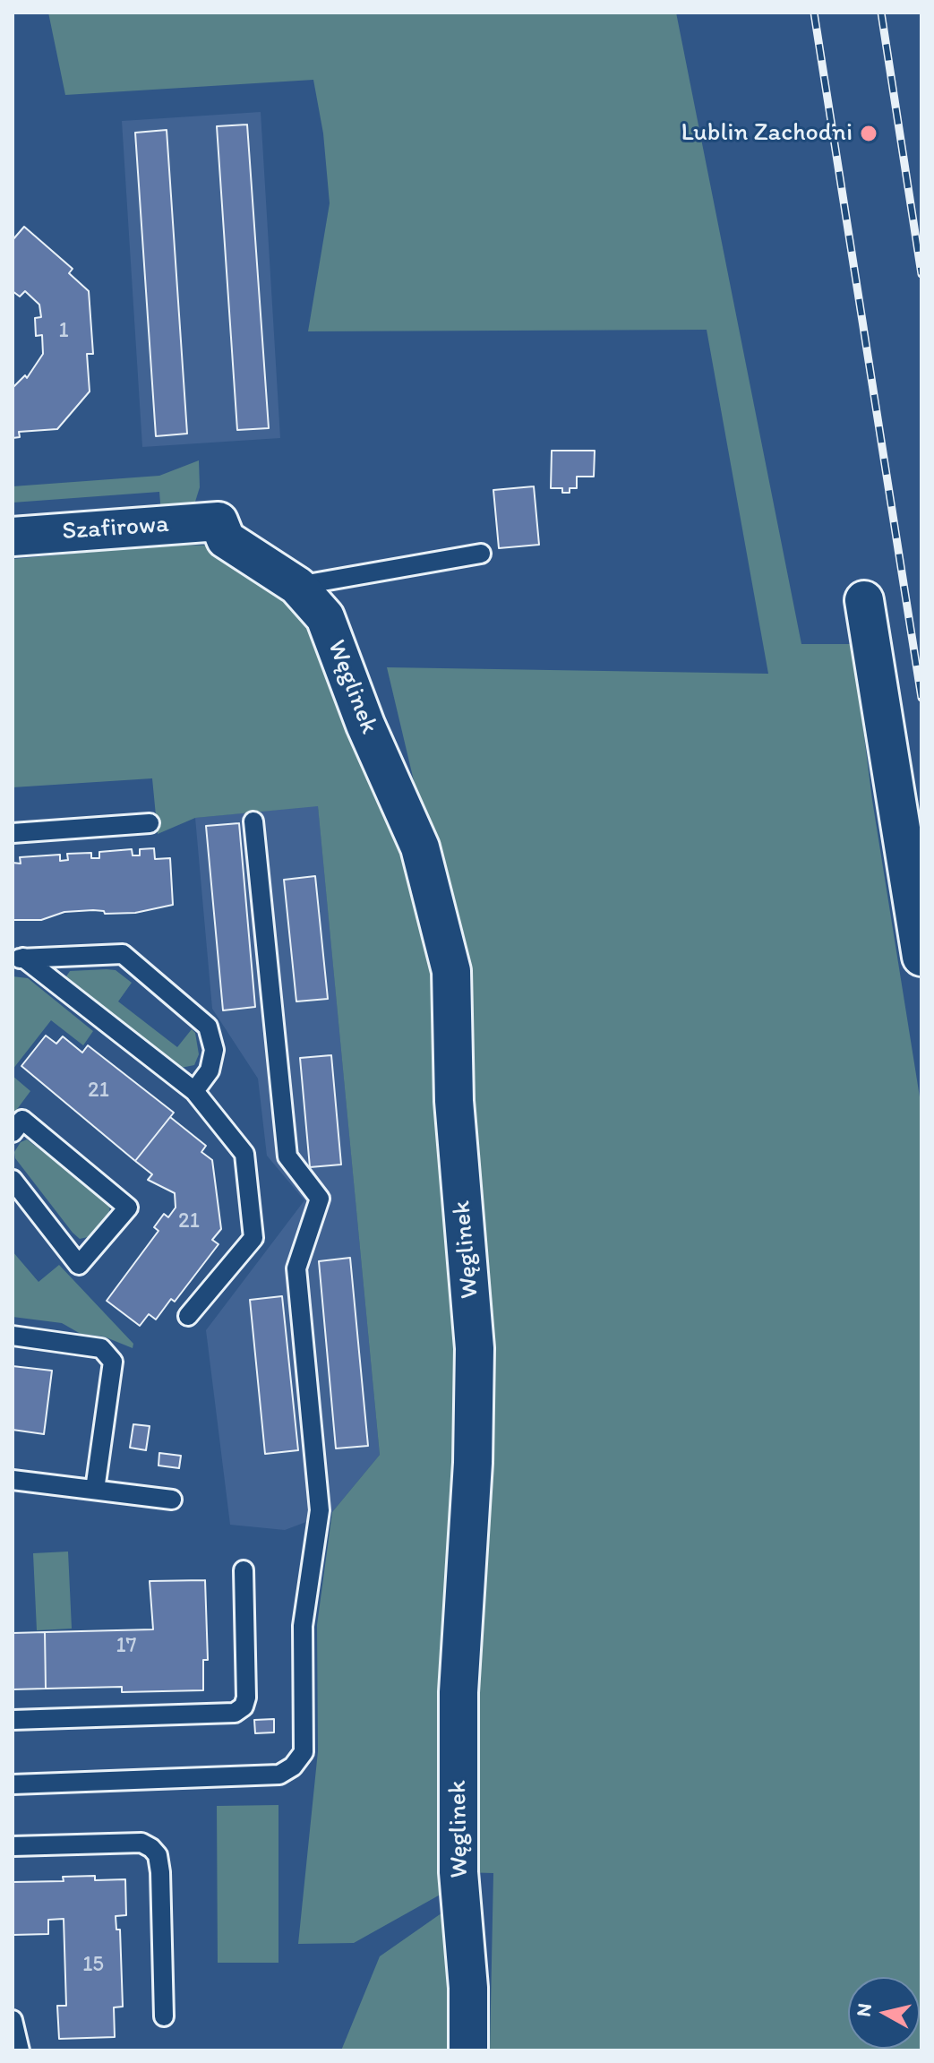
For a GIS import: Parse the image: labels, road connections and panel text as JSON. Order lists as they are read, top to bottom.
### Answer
{
  "streets": {
    "street": ["Szafirowa", "Węglinek"]
  },
  "crossings": [
    ["Szafirowa", "Węglinek"]
  ],
  "places": ["Lublin Zachodni"],
  "house_numbers": [
    "1",
    "21",
    "21",
    "17",
    "15"
  ],
  "north": "left"
}
